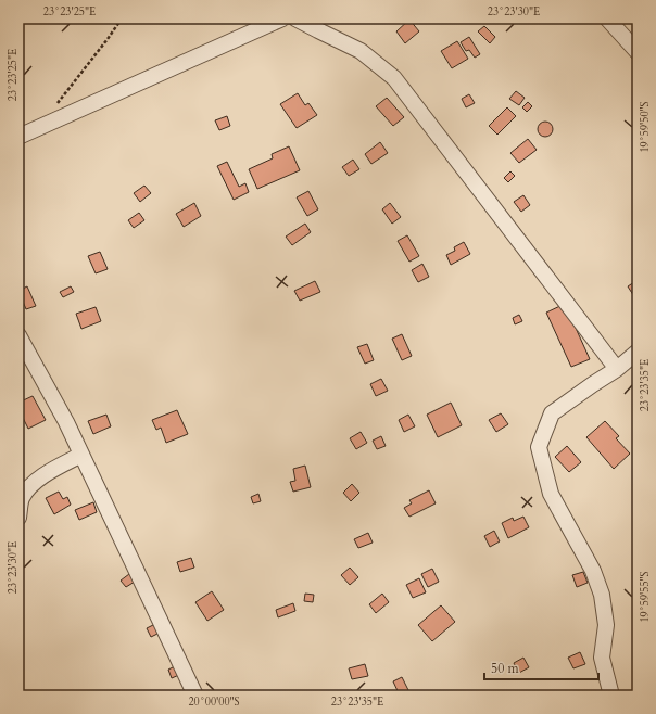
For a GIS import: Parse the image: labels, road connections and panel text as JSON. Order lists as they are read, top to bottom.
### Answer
{
  "scale_bar": "50 m",
  "coordinates": [
    "23°23'25\"E",
    "23°23'30\"E",
    "19°59'50\"S",
    "23°23'35\"E",
    "19°59'55\"S",
    "20°00'00\"S"
  ]
}
